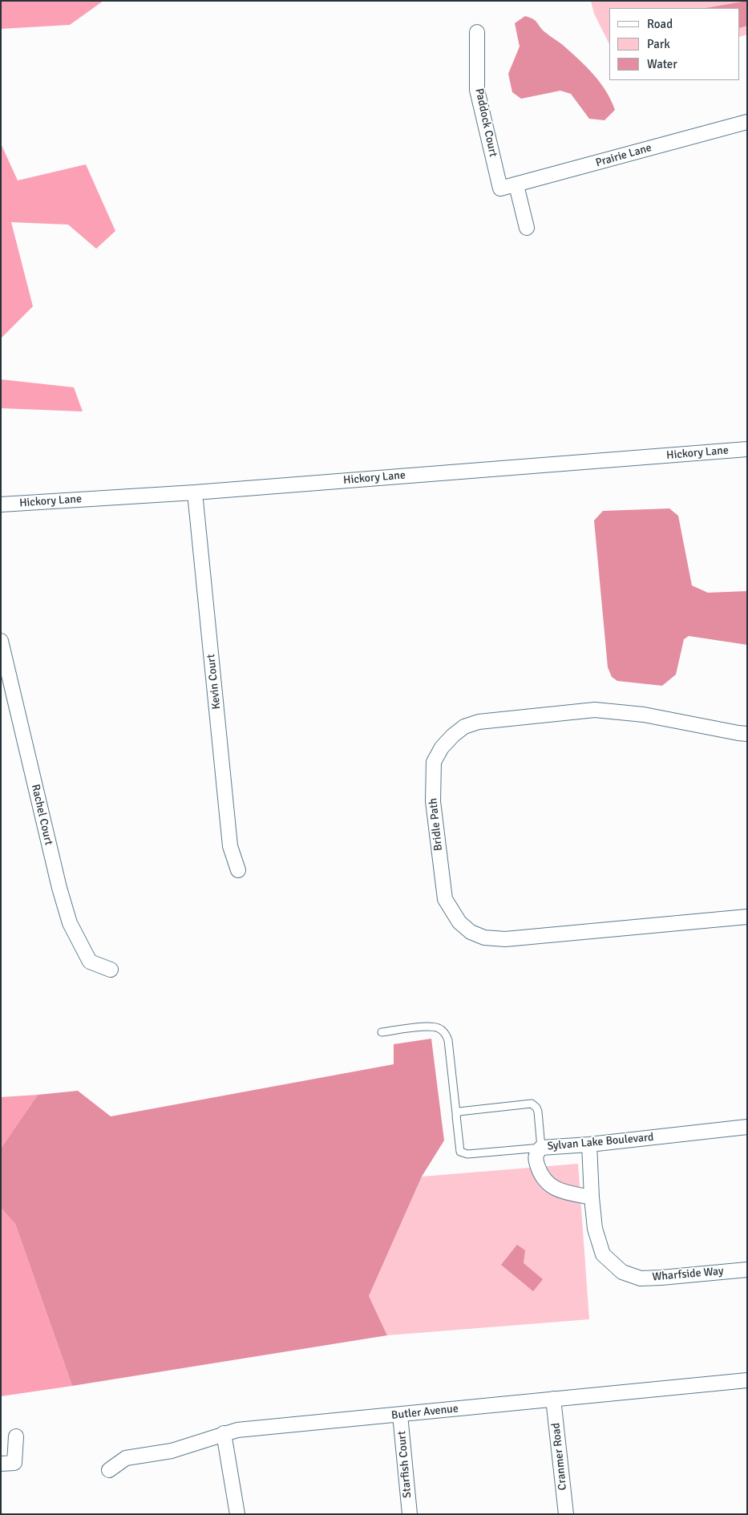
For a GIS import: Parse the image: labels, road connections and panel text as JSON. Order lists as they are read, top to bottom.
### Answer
{
  "streets": {
    "street": [
      "Paddock Court",
      "Prairie Lane",
      "Hickory Lane",
      "Kevin Court",
      "Rachel Court",
      "Bridle Path",
      "Sylvan Lake Boulevard",
      "Wharfside Way",
      "Butler Avenue",
      "Cranmer Road",
      "Starfish Court"
    ]
  },
  "crossings": [
    ["Paddock Court", "Prairie Lane"],
    ["Hickory Lane", "Kevin Court"],
    ["Sylvan Lake Boulevard", "Wharfside Way"],
    ["Butler Avenue", "Cranmer Road"],
    ["Butler Avenue", "Starfish Court"]
  ],
  "legend": ["Road", "Park", "Water"]
}
